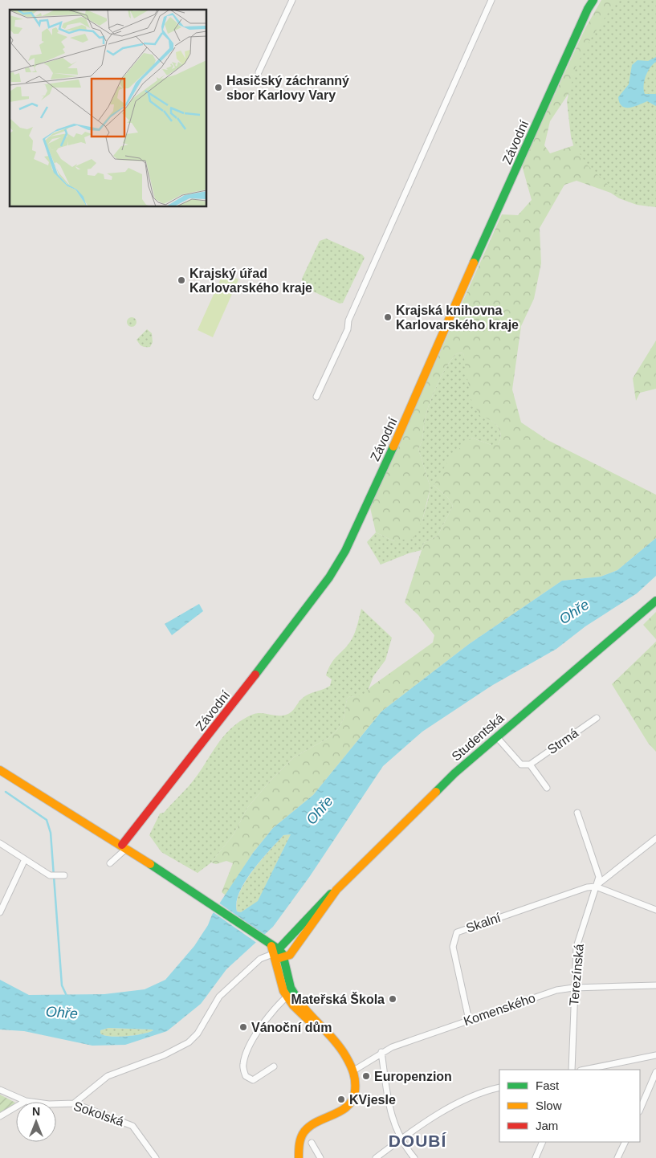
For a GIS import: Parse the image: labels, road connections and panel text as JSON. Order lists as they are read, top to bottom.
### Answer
{
  "streets": {
    "street": [
      "Závodní",
      "Studentská",
      "Strmá",
      "Skalní",
      "Terezínská",
      "Komenského",
      "Sokolská"
    ]
  },
  "crossings": [
    ["Skalní", "Terezínská"],
    ["Skalní", "Komenského"],
    ["Terezínská", "Komenského"]
  ],
  "districts": ["DOUBÍ"],
  "water": ["Ohře"],
  "places": [
    "Hasičský záchranný sbor Karlovy Vary",
    "Krajský úřad Karlovarského kraje",
    "Krajská knihovna Karlovarského kraje",
    "Mateřská Škola",
    "Vánoční dům",
    "Europenzion",
    "KVjesle"
  ],
  "legend": ["Fast", "Slow", "Jam"],
  "north": "top"
}
